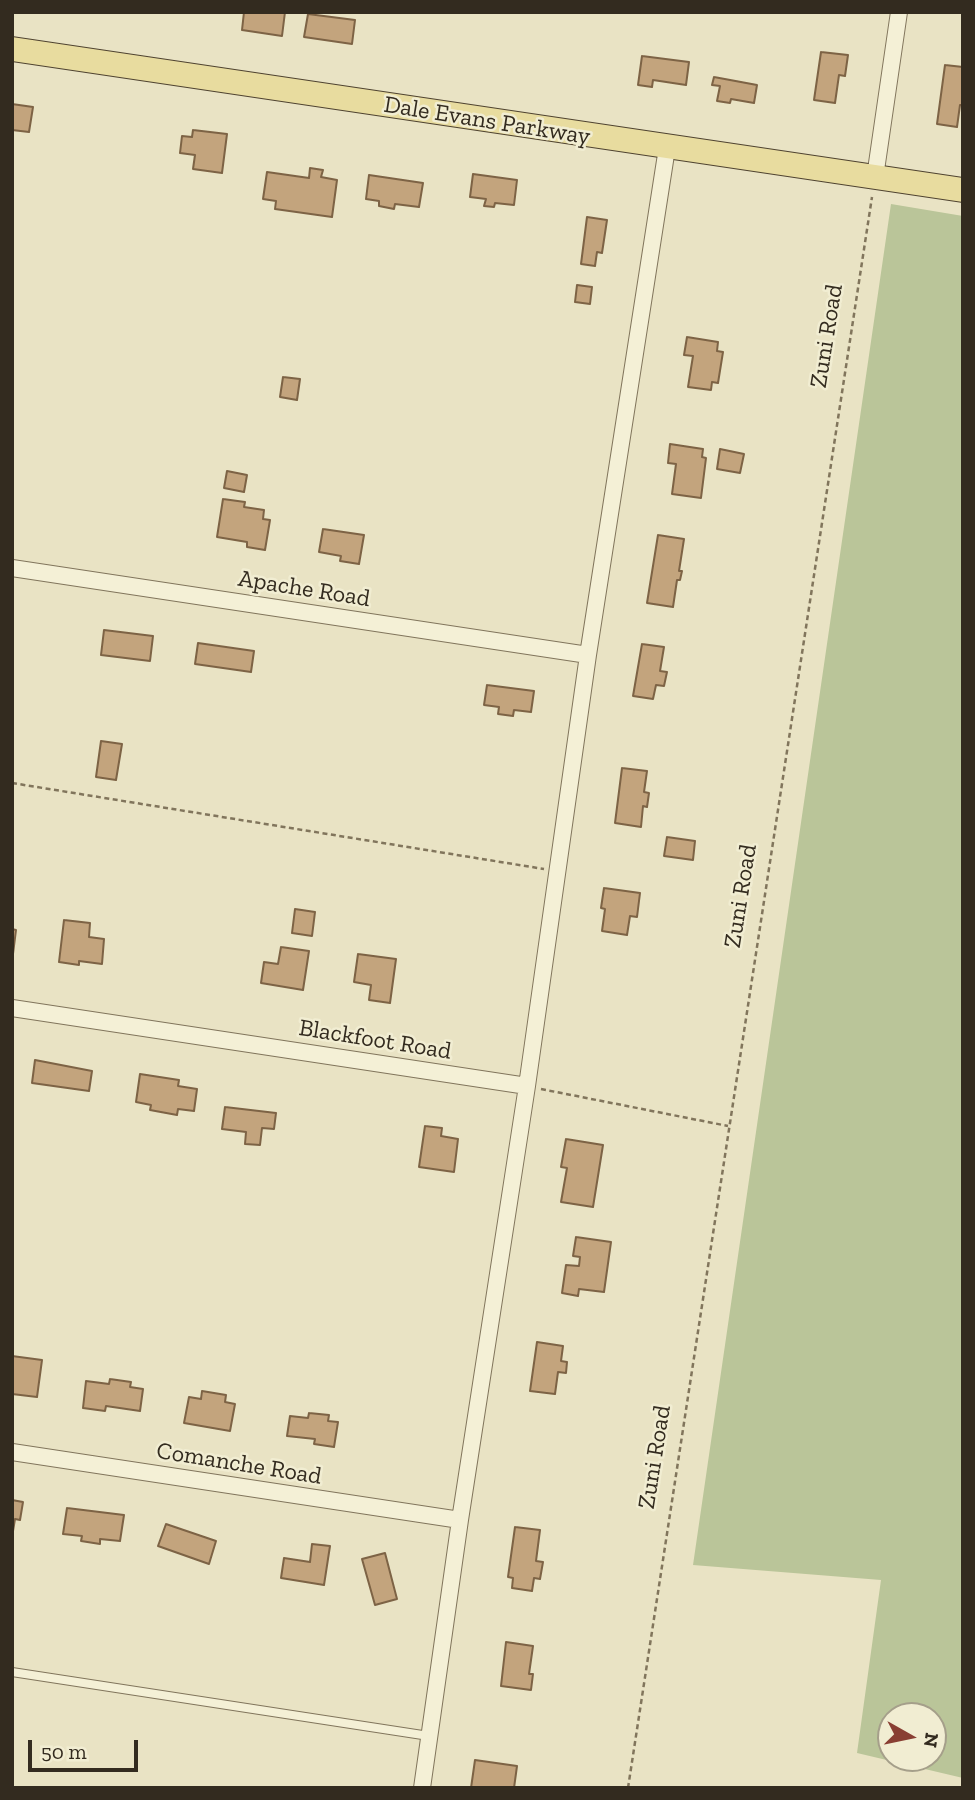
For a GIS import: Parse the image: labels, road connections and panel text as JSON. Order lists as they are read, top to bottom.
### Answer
{
  "streets": {
    "main road": ["Dale Evans Parkway"],
    "street": ["Apache Road", "Blackfoot Road", "Comanche Road"],
    "path": ["Zuni Road"]
  },
  "crossings": [
    ["Dale Evans Parkway", "Zuni Road"]
  ],
  "scale_bar": "50 m",
  "north": "right"
}
